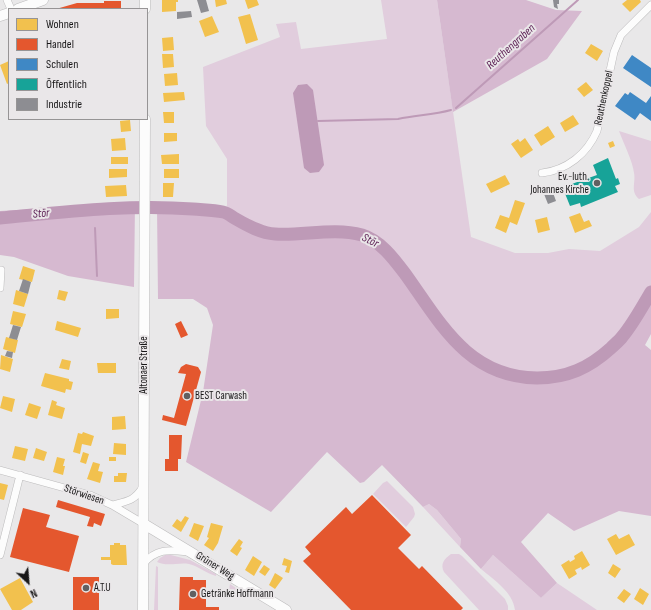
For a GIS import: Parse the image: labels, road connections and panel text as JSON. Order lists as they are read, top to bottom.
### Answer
{
  "streets": {
    "main road": ["Altonaer Straße", "Grüner Weg"],
    "street": ["Reuthenkoppel", "Störwiesen"]
  },
  "crossings": [
    ["Altonaer Straße", "Störwiesen"],
    ["Altonaer Straße", "Grüner Weg"],
    ["Störwiesen", "Grüner Weg"]
  ],
  "water": ["Reuthengraben", "Stör"],
  "places": [
    "Ev.-luth. Johannes Kirche",
    "BEST Carwash",
    "A.T.U",
    "Getränke Hoffmann"
  ],
  "legend": [
    "Wohnen",
    "Handel",
    "Schulen",
    "Öffentlich",
    "Industrie"
  ],
  "north": "bottom right"
}
